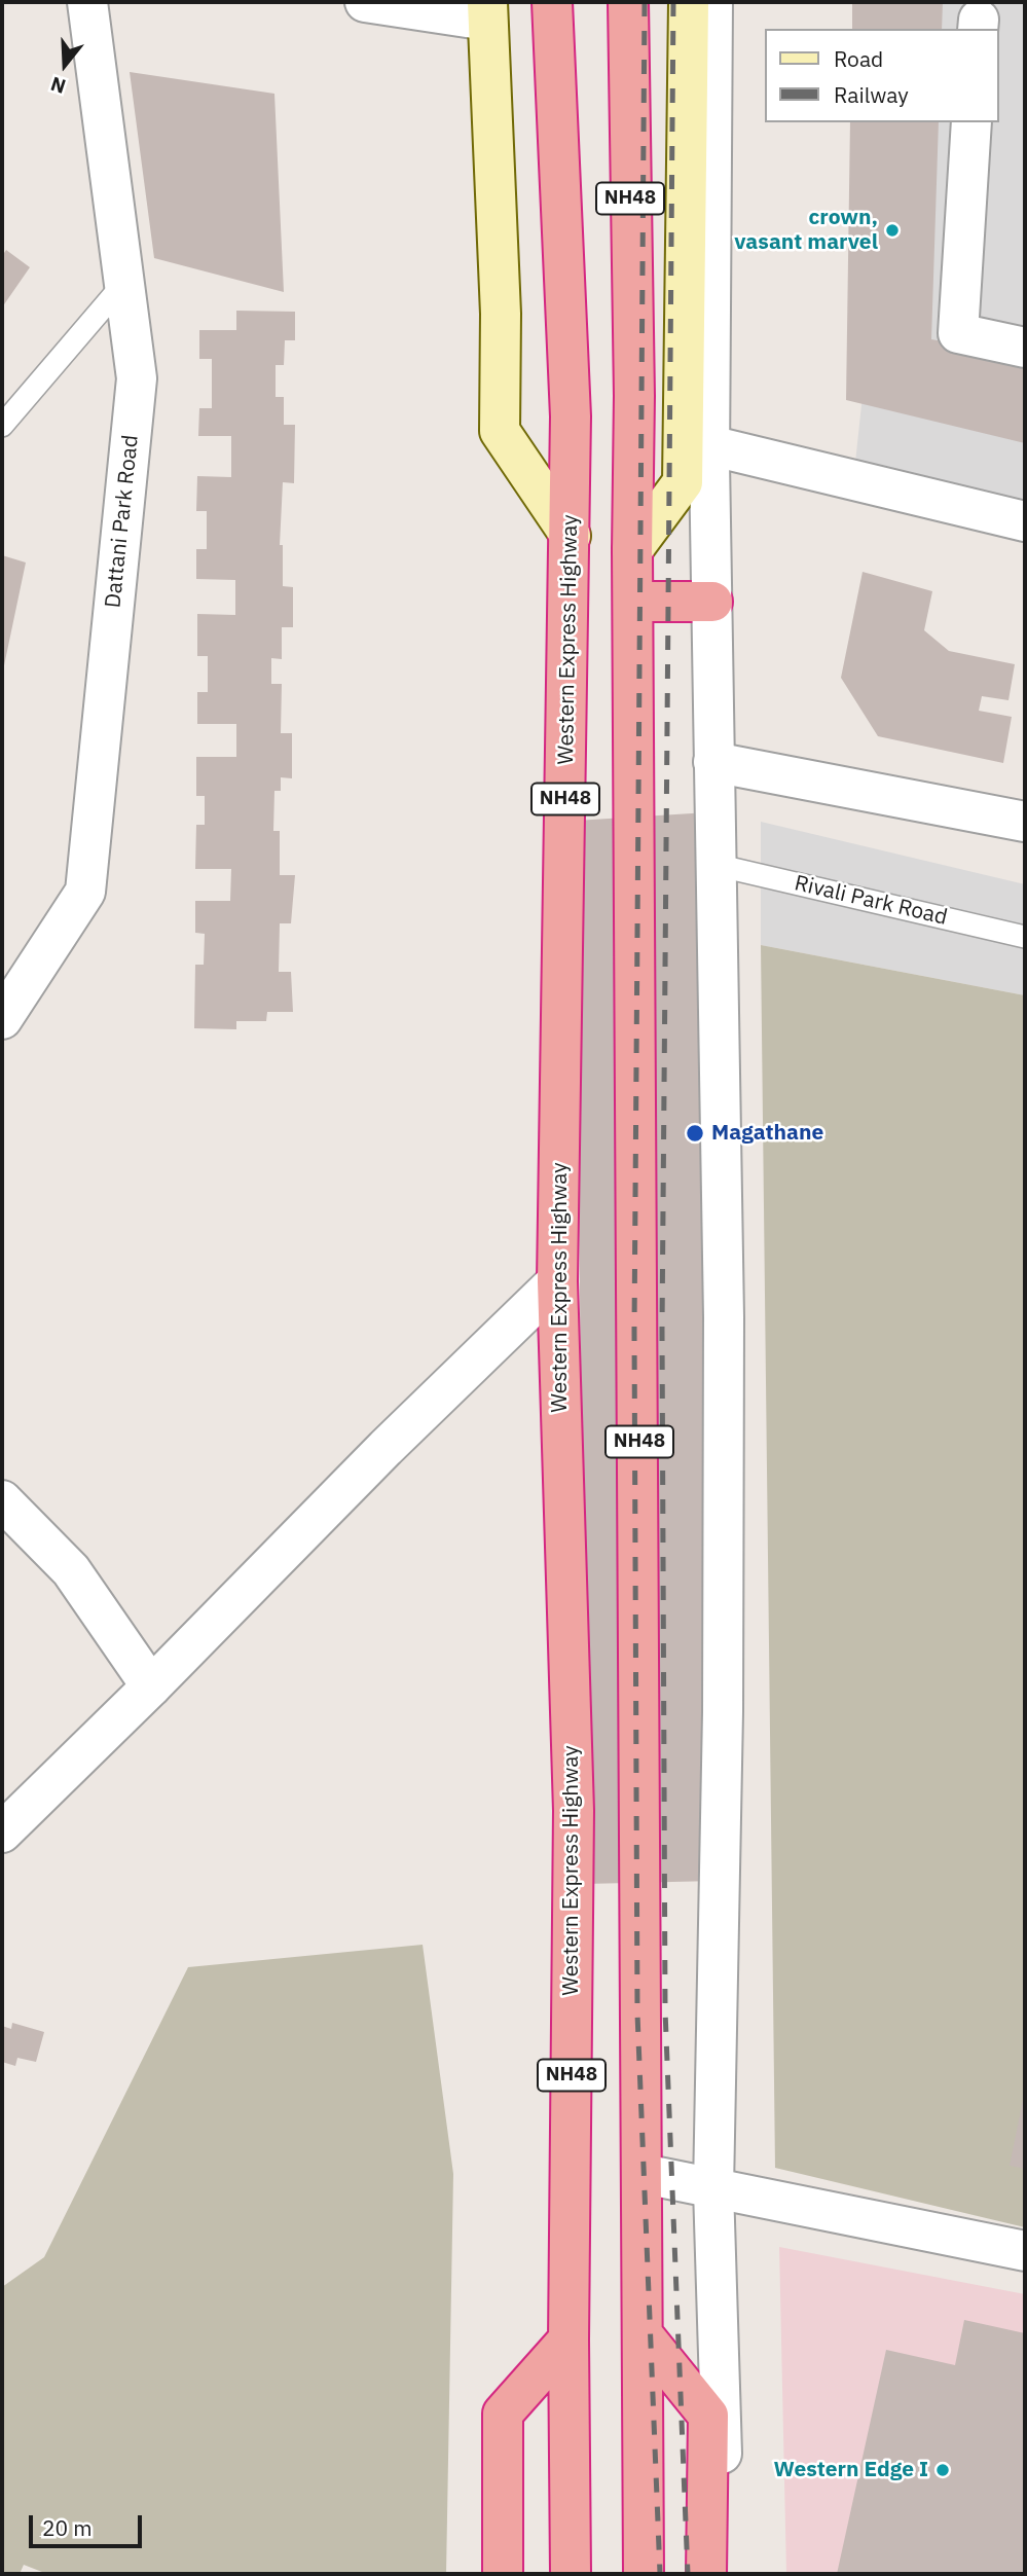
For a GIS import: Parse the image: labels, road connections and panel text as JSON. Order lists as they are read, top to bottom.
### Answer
{
  "streets": {
    "highway": ["NH48", "Western Express Highway"],
    "street": ["Dattani Park Road"],
    "lane": ["Rivali Park Road"]
  },
  "places": ["crown, vasant marvel", "Magathane", "Western Edge I"],
  "legend": ["Road", "Railway"],
  "scale_bar": "20 m",
  "north": "bottom"
}
